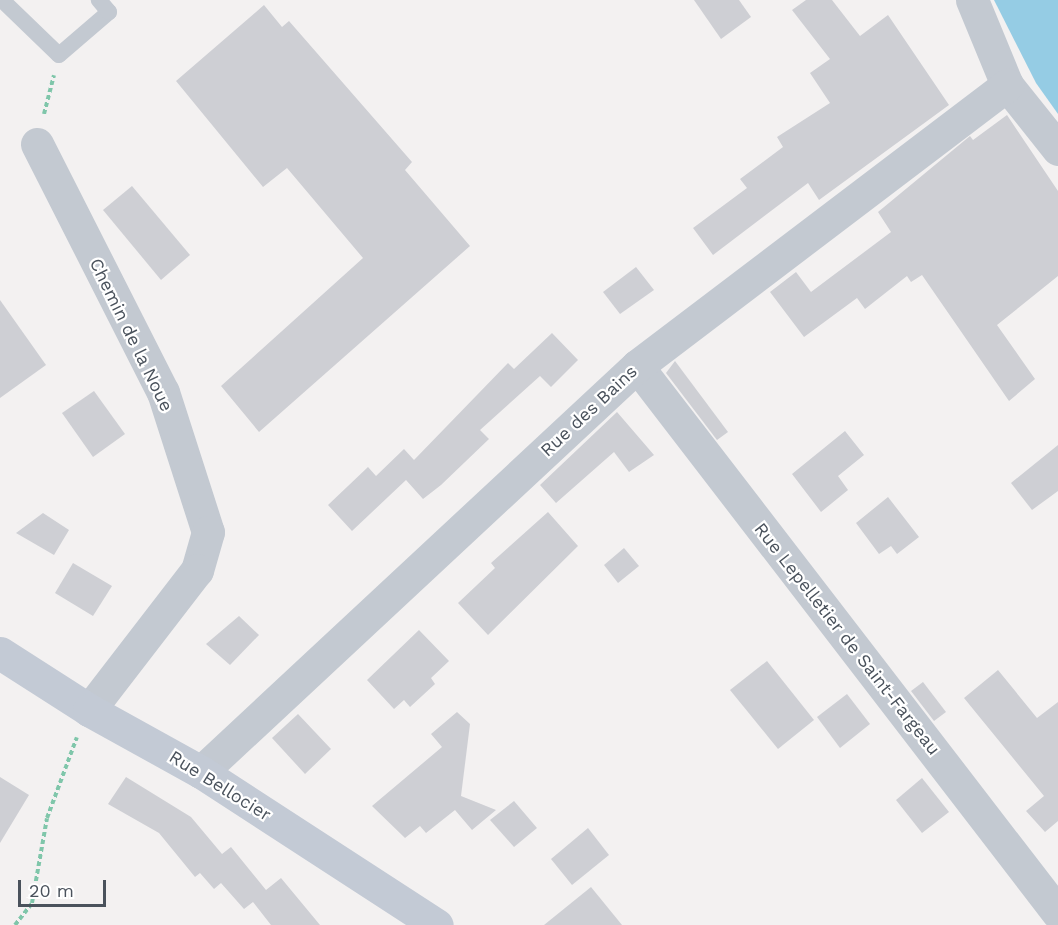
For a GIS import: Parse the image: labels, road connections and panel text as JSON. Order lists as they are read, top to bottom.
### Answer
{
  "streets": {
    "street": [
      "Chemin de la Noue",
      "Rue des Bains",
      "Rue Lepelletier de Saint-Fargeau",
      "Rue Bellocier"
    ]
  },
  "crossings": [
    ["Chemin de la Noue", "Rue Bellocier"],
    ["Rue des Bains", "Rue Lepelletier de Saint-Fargeau"],
    ["Rue des Bains", "Rue Bellocier"]
  ],
  "scale_bar": "20 m"
}
